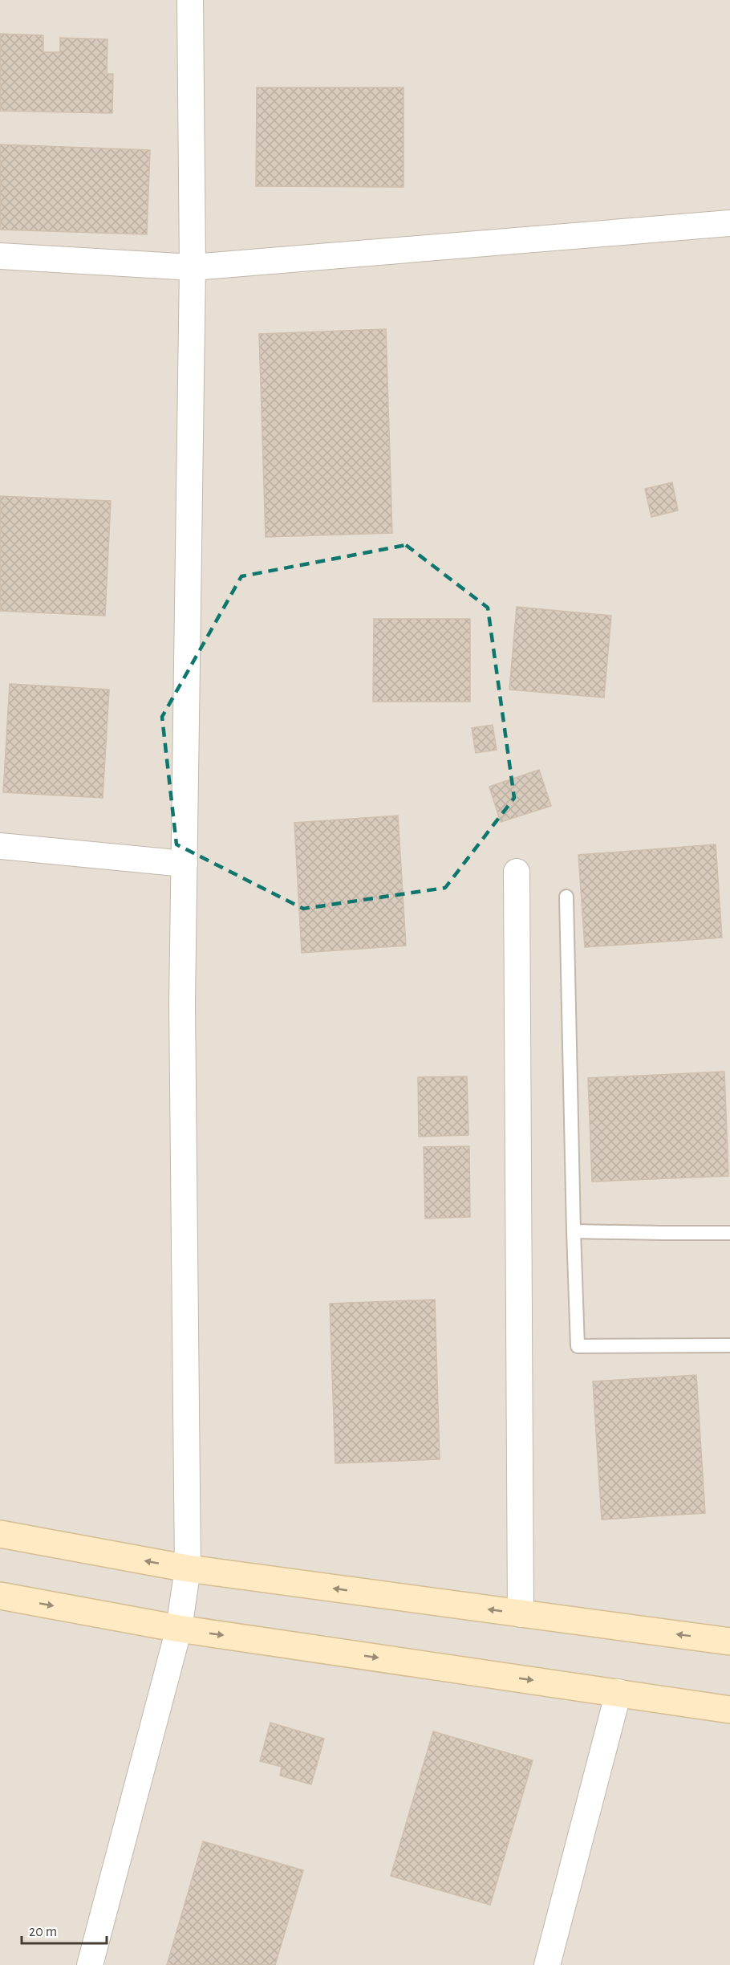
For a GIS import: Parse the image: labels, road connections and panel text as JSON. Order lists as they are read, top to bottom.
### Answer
{
  "scale_bar": "20 m"
}
